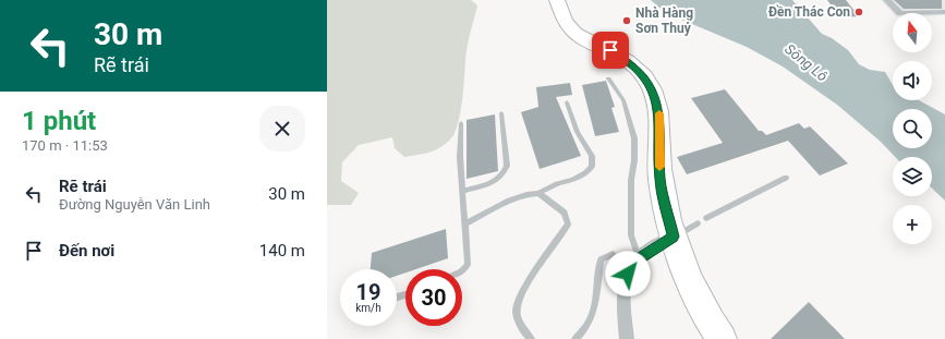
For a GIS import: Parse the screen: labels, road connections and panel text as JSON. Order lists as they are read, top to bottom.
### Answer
{
  "water": ["Sông Lô"],
  "places": ["Đền Thác Con", "Nhà Hàng Sơn Thuỷ"],
  "north": "top",
  "page": {
    "turn": ["30 m", "Rẽ trái"],
    "map_buttons": "+",
    "heading": ["1 phút", "170 m · 11:53"],
    "list": [
      {
        "name": "Rẽ trái",
        "note": "Đường Nguyễn Văn Linh",
        "value": "30 m"
      },
      {
        "name": "Đến nơi",
        "value": "140 m"
      }
    ],
    "speed": "19 km/h",
    "limit": "30"
  }
}
